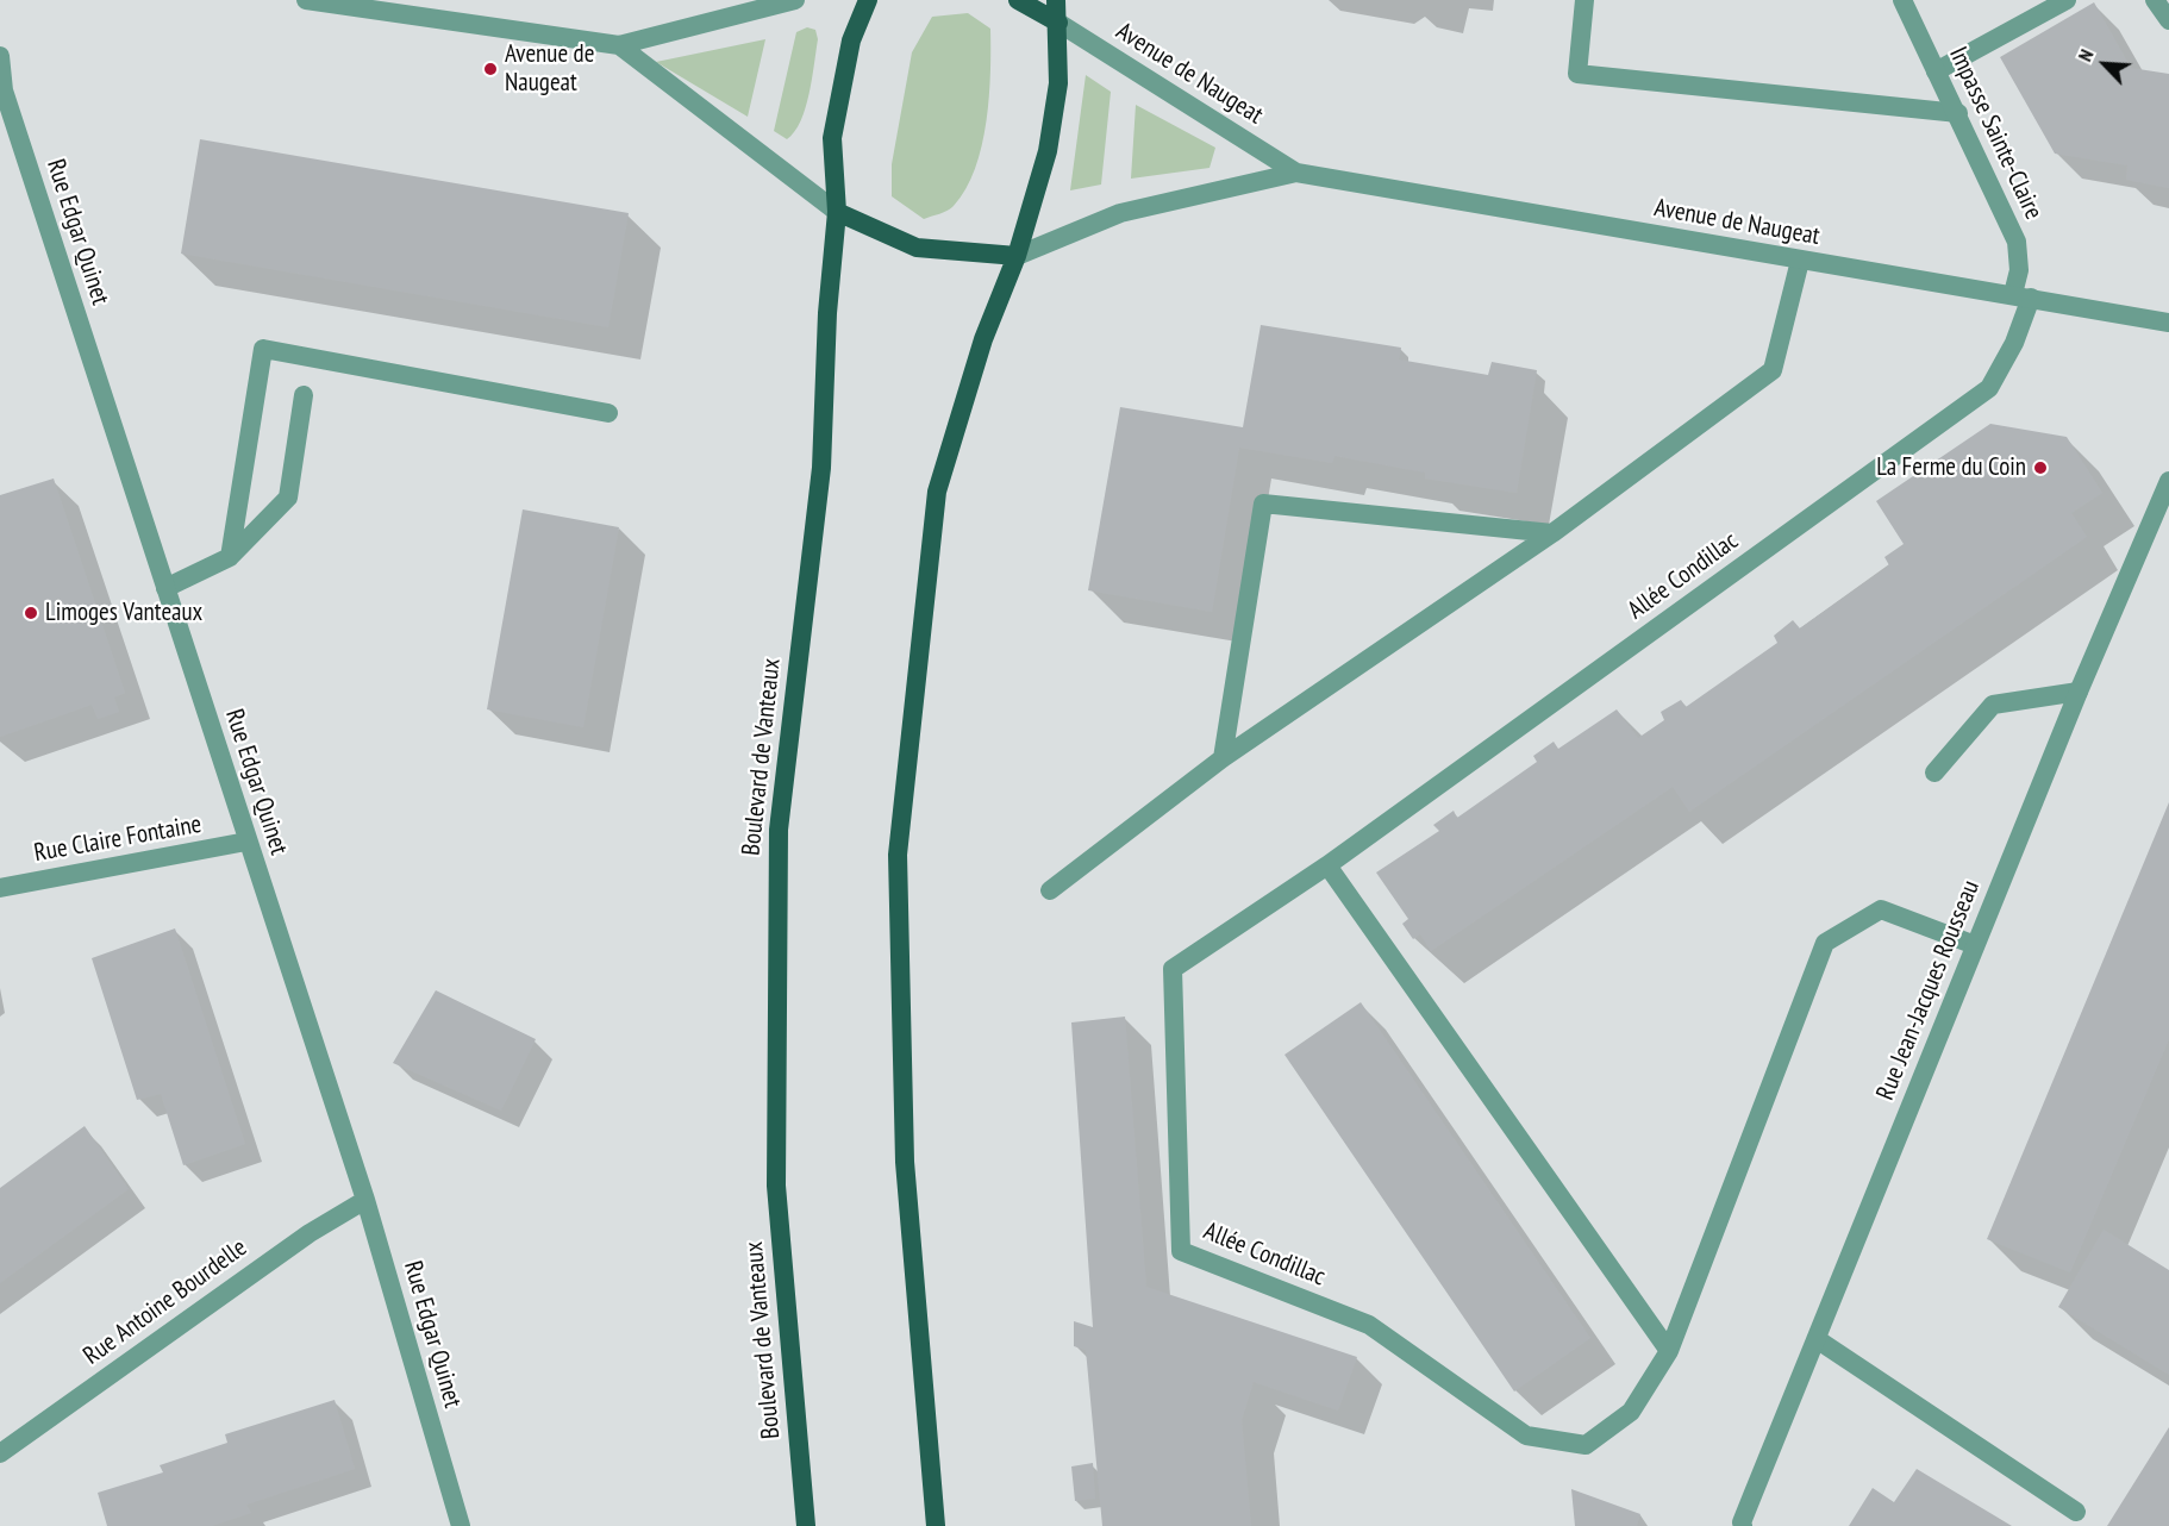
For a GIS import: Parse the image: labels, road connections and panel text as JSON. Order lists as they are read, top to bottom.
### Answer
{
  "streets": {
    "main road": ["Avenue de Naugeat", "Boulevard de Vanteaux"],
    "street": [
      "Impasse Sainte-Claire",
      "Rue Edgar Quinet",
      "Allée Condillac",
      "Rue Claire Fontaine",
      "Rue Jean-Jacques Rousseau",
      "Rue Antoine Bourdelle"
    ]
  },
  "crossings": [
    ["Avenue de Naugeat", "Impasse Sainte-Claire"],
    ["Avenue de Naugeat", "Allée Condillac"],
    ["Avenue de Naugeat", "Boulevard de Vanteaux"],
    ["Impasse Sainte-Claire", "Allée Condillac"],
    ["Rue Edgar Quinet", "Rue Claire Fontaine"],
    ["Rue Edgar Quinet", "Rue Antoine Bourdelle"],
    ["Allée Condillac", "Rue Jean-Jacques Rousseau"]
  ],
  "places": ["Avenue de Naugeat", "La Ferme du Coin", "Limoges Vanteaux"],
  "north": "top left"
}
